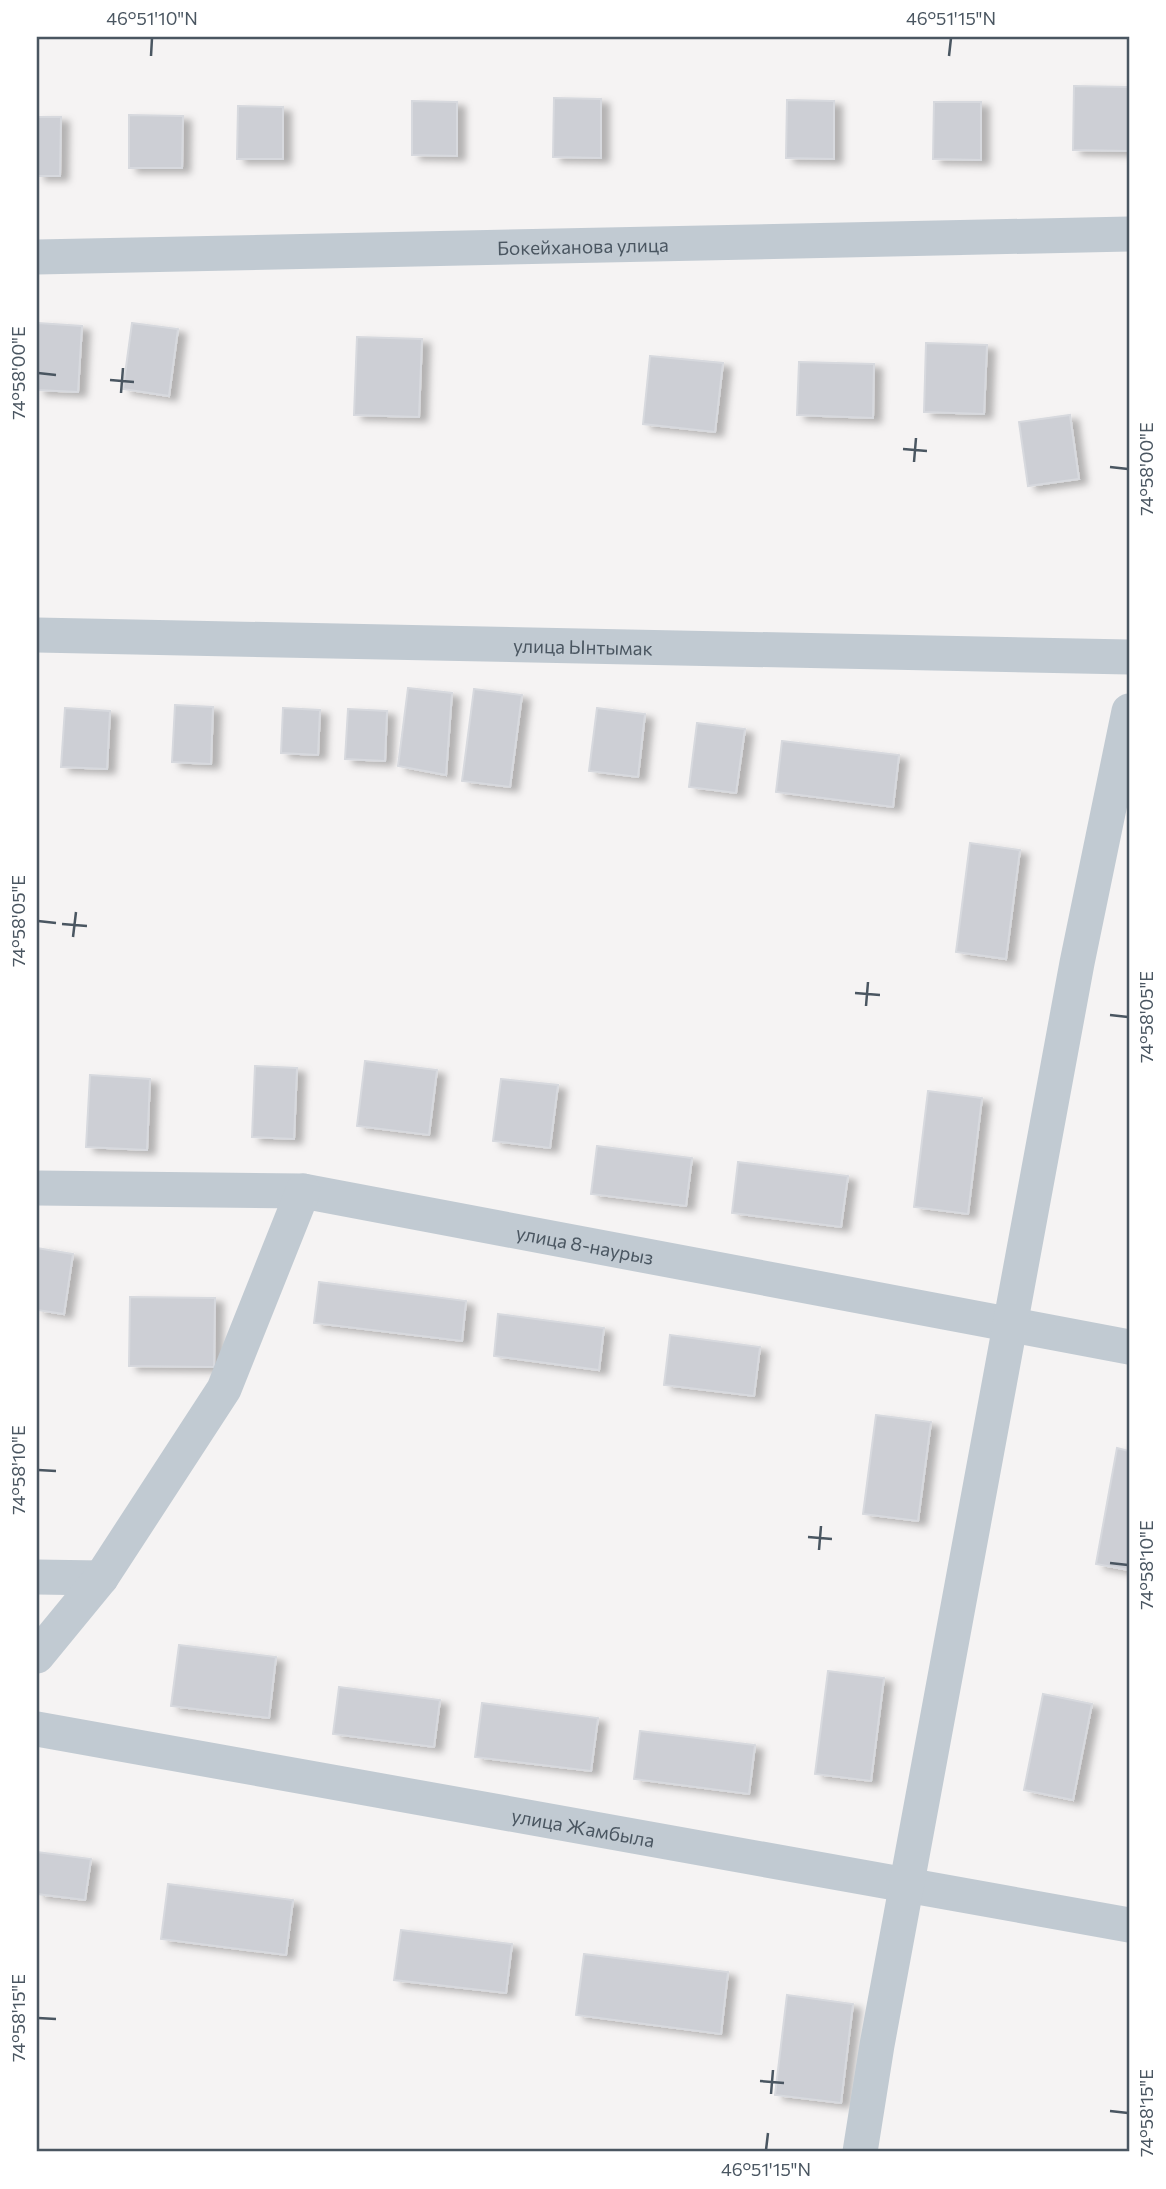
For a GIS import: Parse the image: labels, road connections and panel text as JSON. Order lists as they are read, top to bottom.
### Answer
{
  "streets": {
    "street": [
      "Бокейханова улица",
      "улица Ынтымак",
      "улица 8-наурыз",
      "улица Жамбыла"
    ]
  },
  "coordinates": [
    "46°51'10\"N",
    "46°51'15\"N",
    "74°58'00\"E",
    "74°58'05\"E",
    "74°58'10\"E",
    "74°58'15\"E"
  ]
}
